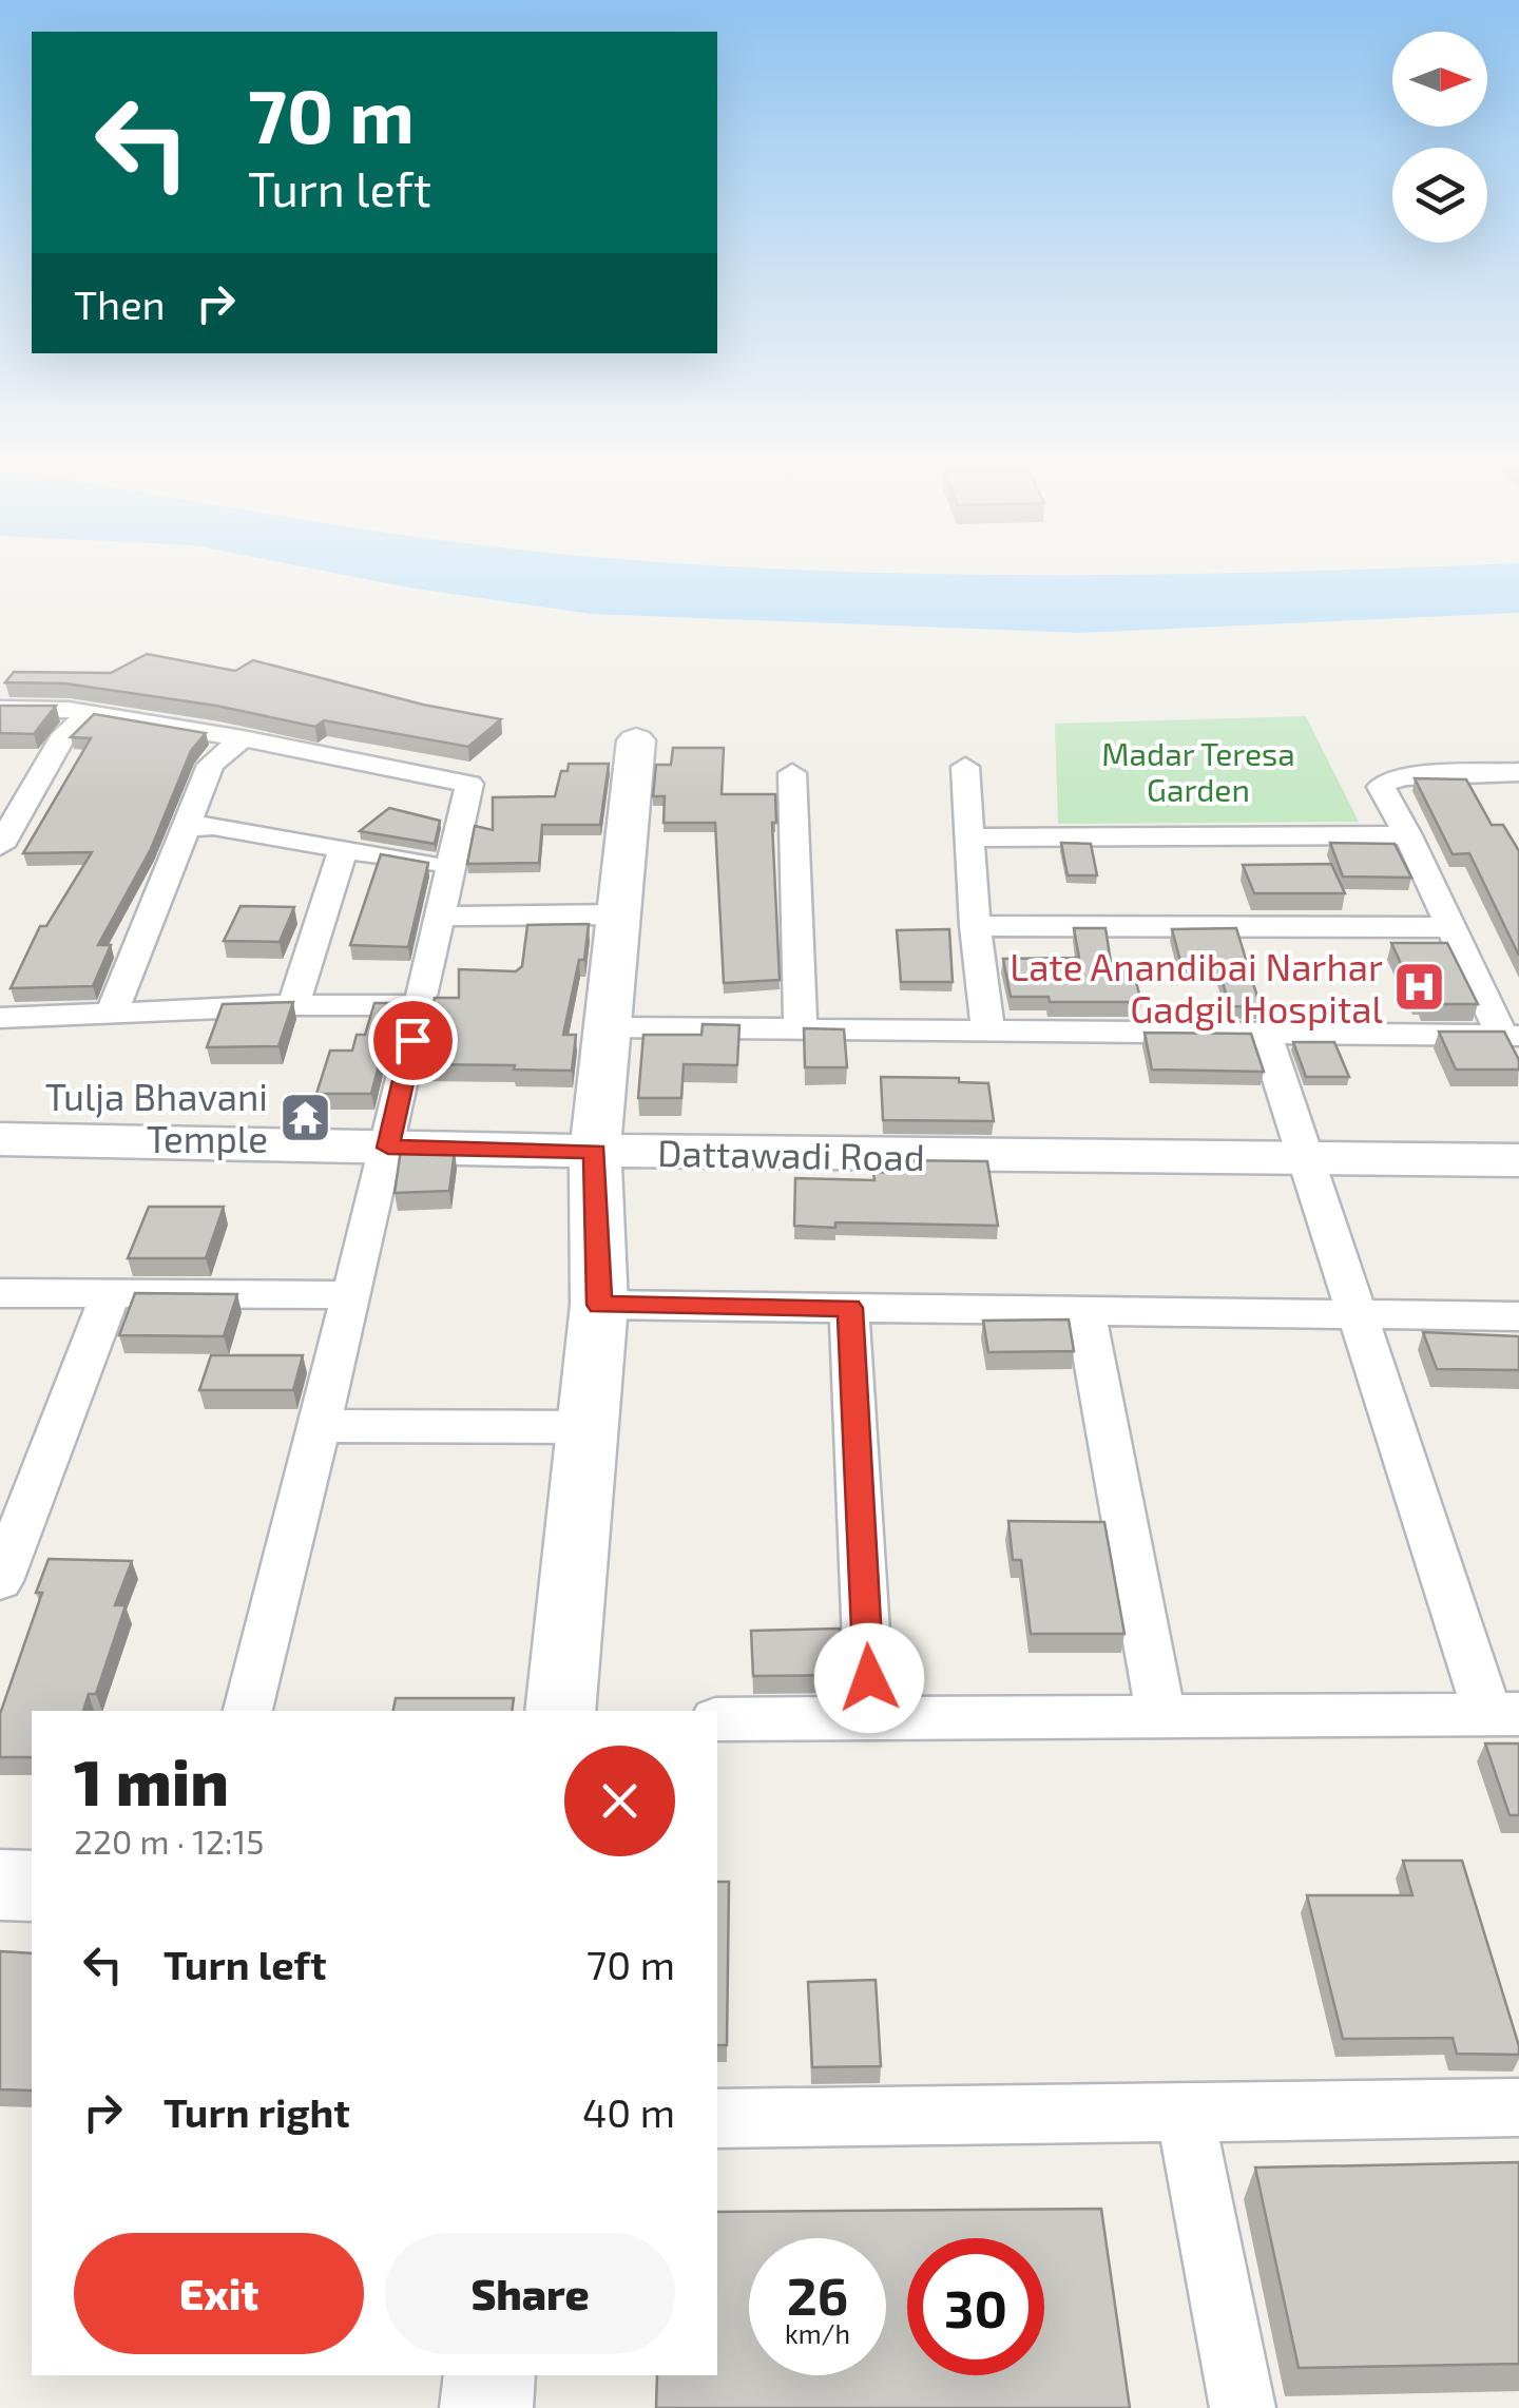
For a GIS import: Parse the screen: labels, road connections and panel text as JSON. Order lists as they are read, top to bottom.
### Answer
{
  "streets": {
    "street": ["Dattawadi Road"]
  },
  "parks": ["Madar Teresa Garden"],
  "places": {
    "hospital": ["Late Anandibai Narhar Gadgil Hospital"],
    "temple": ["Tulja Bhavani Temple"]
  },
  "north": "right",
  "page": {
    "turn": ["70 m", "Turn left"],
    "then": "Then",
    "heading": ["1 min", "220 m · 12:15"],
    "list": [
      {
        "name": "Turn left",
        "value": "70 m"
      },
      {
        "name": "Turn right",
        "value": "40 m"
      }
    ],
    "buttons": ["Exit", "Share"],
    "speed": "26 km/h",
    "limit": "30"
  }
}
